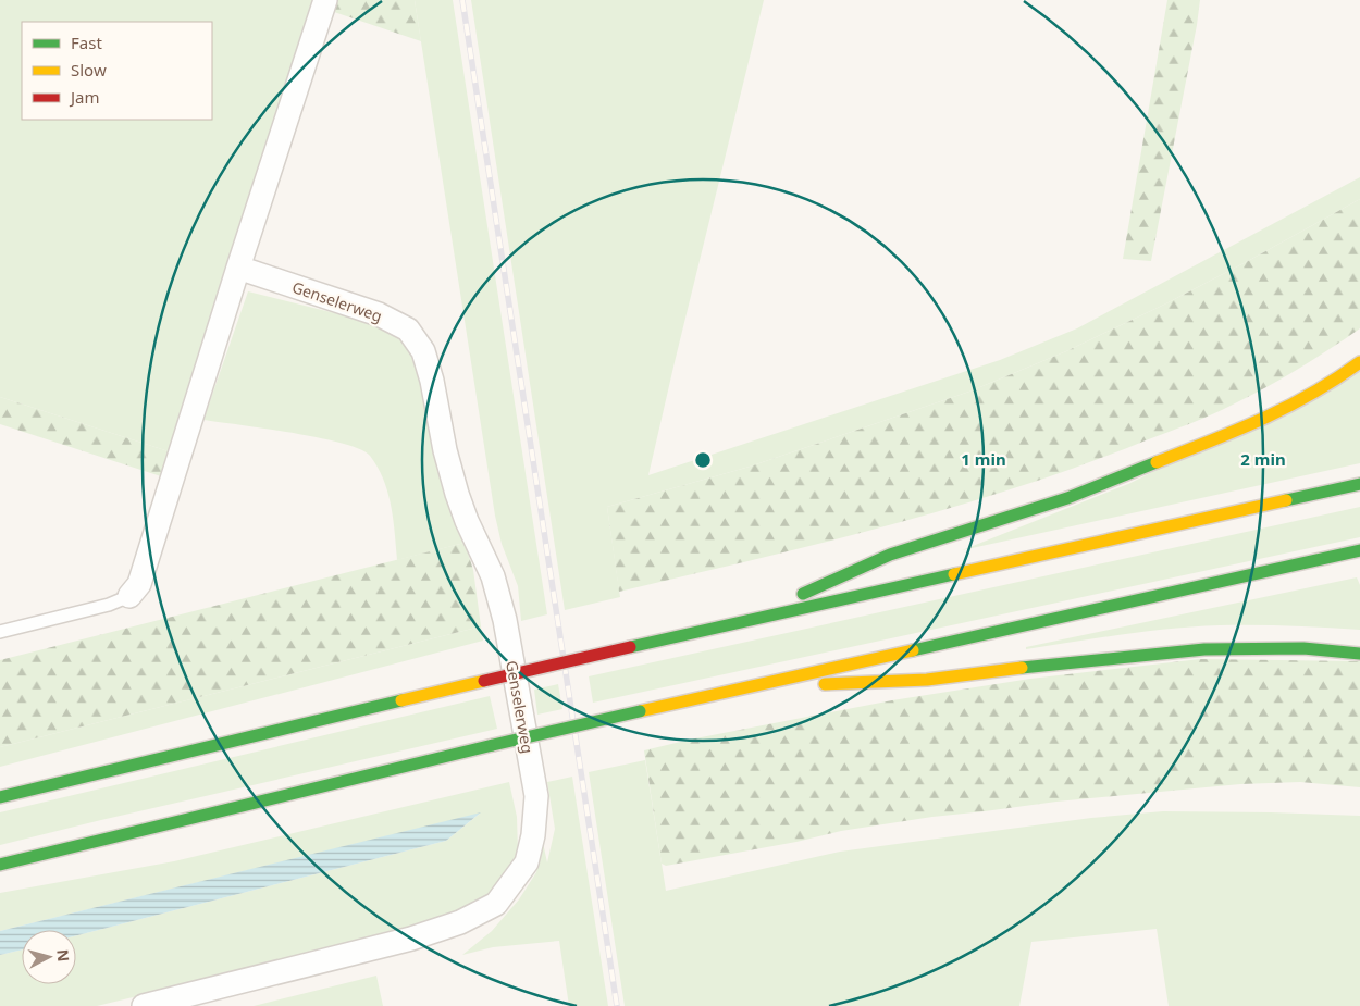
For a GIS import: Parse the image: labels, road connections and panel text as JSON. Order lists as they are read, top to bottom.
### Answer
{
  "streets": {
    "street": ["Genselerweg"]
  },
  "legend": ["Fast", "Slow", "Jam"],
  "north": "right",
  "rings": ["1 min", "2 min"]
}
